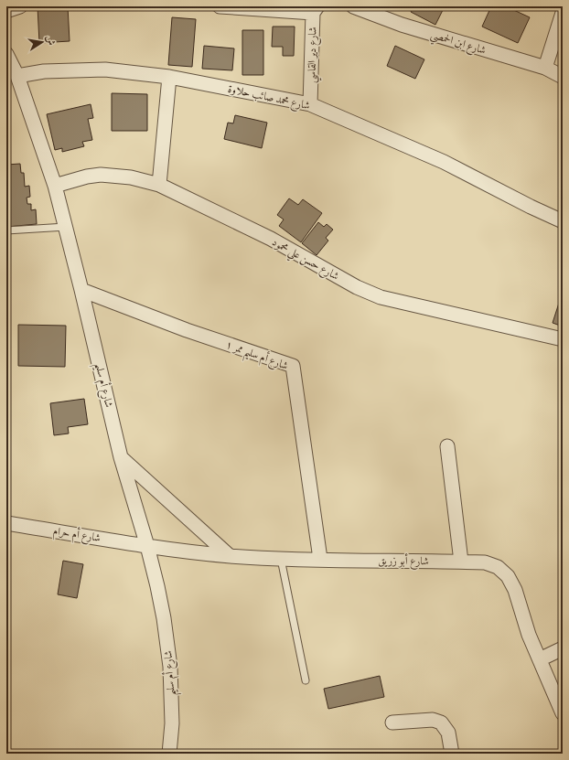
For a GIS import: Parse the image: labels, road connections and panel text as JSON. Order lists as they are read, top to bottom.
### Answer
{
  "streets": {
    "street": [
      "شارع ابن الحمصي",
      "شارع دير القاسي",
      "شارع محمد صائب حلاوة",
      "شارع حسن علي محمود",
      "شارع أم سليم ممر ١",
      "شارع أم سليم",
      "شارع أم حرام",
      "شارع أبو زريق"
    ]
  },
  "crossings": [
    ["شارع دير القاسي", "شارع محمد صائب حلاوة"],
    ["شارع محمد صائب حلاوة", "شارع أم سليم"],
    ["شارع حسن علي محمود", "شارع أم سليم"],
    ["شارع أم سليم ممر ١", "شارع أم سليم"],
    ["شارع أم سليم ممر ١", "شارع أبو زريق"],
    ["شارع أم سليم", "شارع أم حرام"],
    ["شارع أم سليم", "شارع أبو زريق"],
    ["شارع أم حرام", "شارع أبو زريق"]
  ],
  "north": "right"
}
